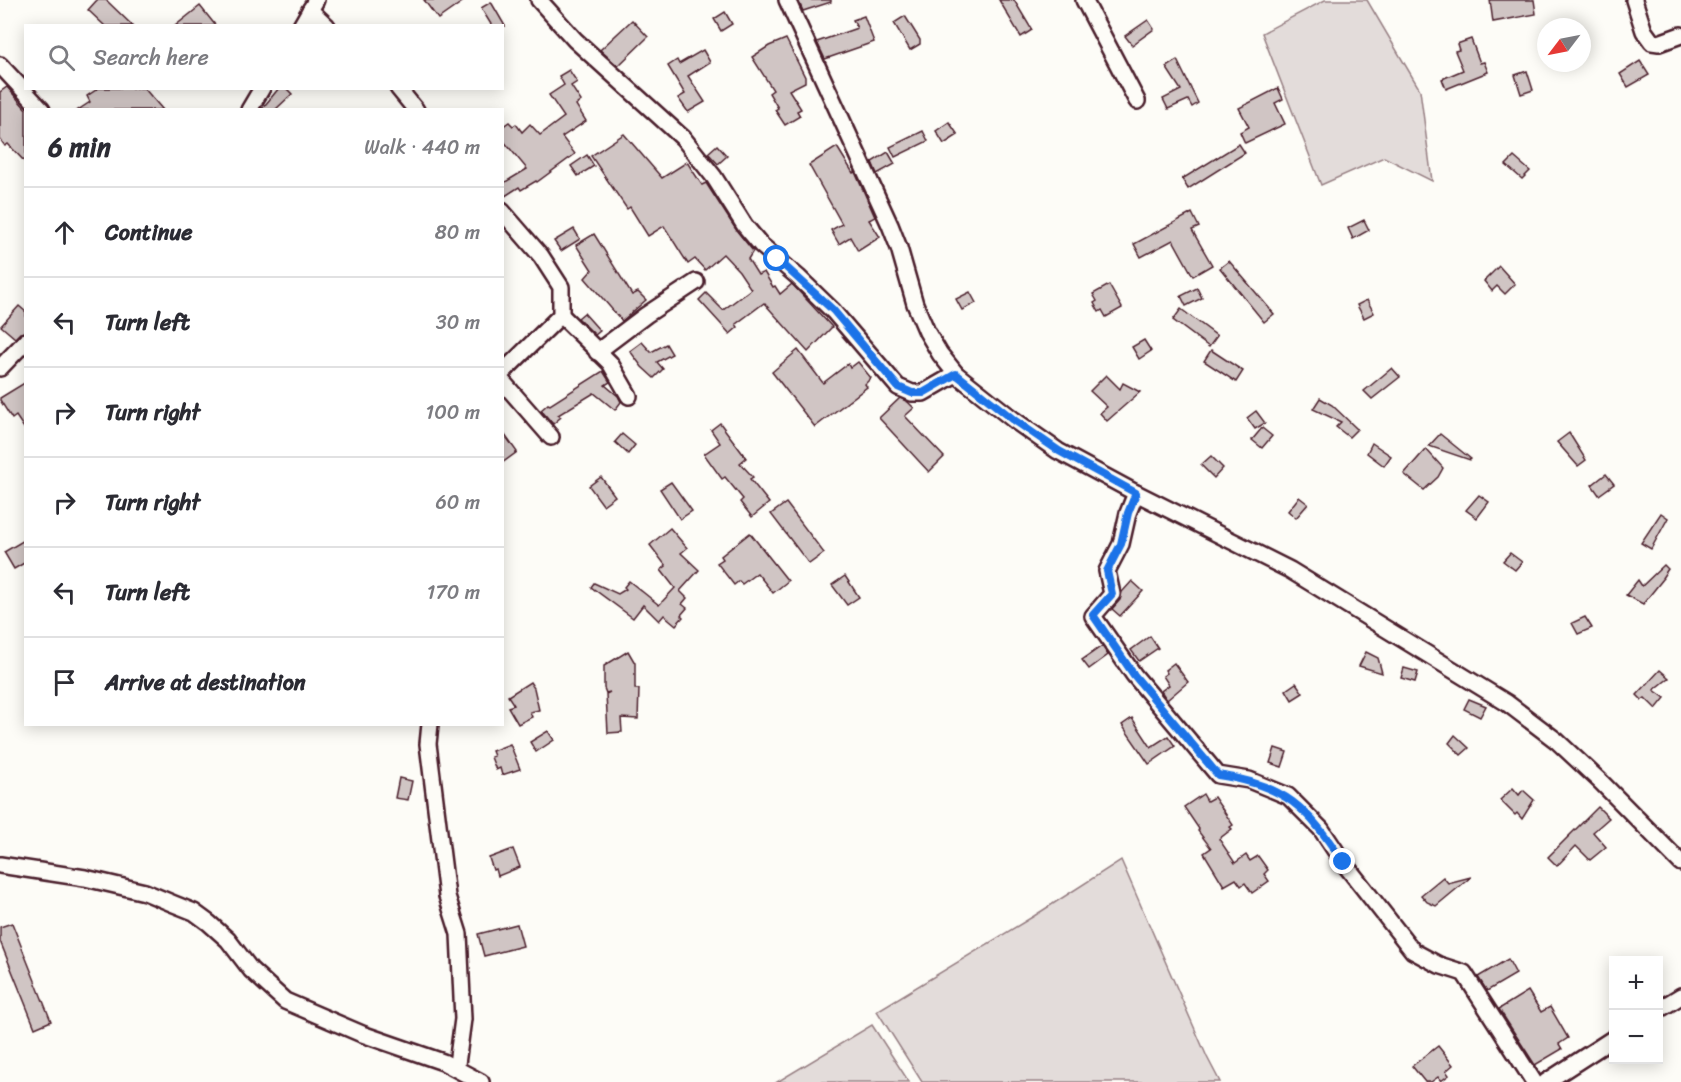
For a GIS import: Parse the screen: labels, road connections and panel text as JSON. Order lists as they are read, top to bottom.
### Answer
{
  "north": "bottom left",
  "page": {
    "search": "Search here",
    "heading": ["6 min", "Walk · 440 m"],
    "list": [
      ["Continue", "80 m"],
      ["Turn left", "30 m"],
      ["Turn right", "100 m"],
      ["Turn right", "60 m"],
      ["Turn left", "170 m"],
      "Arrive at destination"
    ],
    "map_buttons": ["+", "−"]
  }
}
